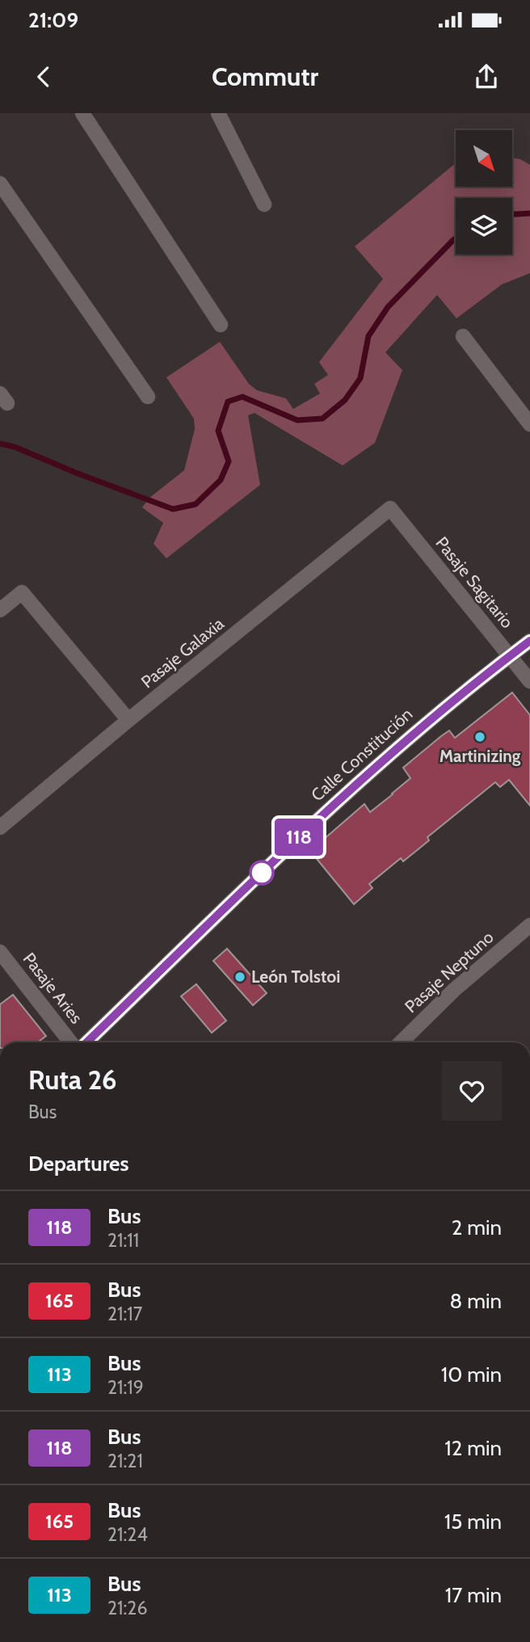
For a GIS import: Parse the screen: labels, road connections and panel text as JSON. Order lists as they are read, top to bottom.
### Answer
{
  "streets": {
    "street": [
      "Pasaje Sagitario",
      "Pasaje Galaxia",
      "Calle Constitución",
      "Pasaje Neptuno",
      "Pasaje Aries"
    ]
  },
  "crossings": [
    ["Pasaje Sagitario", "Pasaje Galaxia"],
    ["Pasaje Sagitario", "Calle Constitución"]
  ],
  "places": ["Martinizing", "León Tolstoi"],
  "lines": ["bus line 118"],
  "north": "bottom right",
  "page": {
    "status": "21:09",
    "header": "Commutr",
    "on_map": "118",
    "heading": [
      ["Ruta 26", "Bus"],
      "Departures"
    ],
    "list": [
      {
        "mark": "118",
        "name": "Bus",
        "note": "21:11",
        "value": "2 min"
      },
      {
        "mark": "165",
        "name": "Bus",
        "note": "21:17",
        "value": "8 min"
      },
      {
        "mark": "113",
        "name": "Bus",
        "note": "21:19",
        "value": "10 min"
      },
      {
        "mark": "118",
        "name": "Bus",
        "note": "21:21",
        "value": "12 min"
      },
      {
        "mark": "165",
        "name": "Bus",
        "note": "21:24",
        "value": "15 min"
      },
      {
        "mark": "113",
        "name": "Bus",
        "note": "21:26",
        "value": "17 min"
      }
    ]
  }
}
